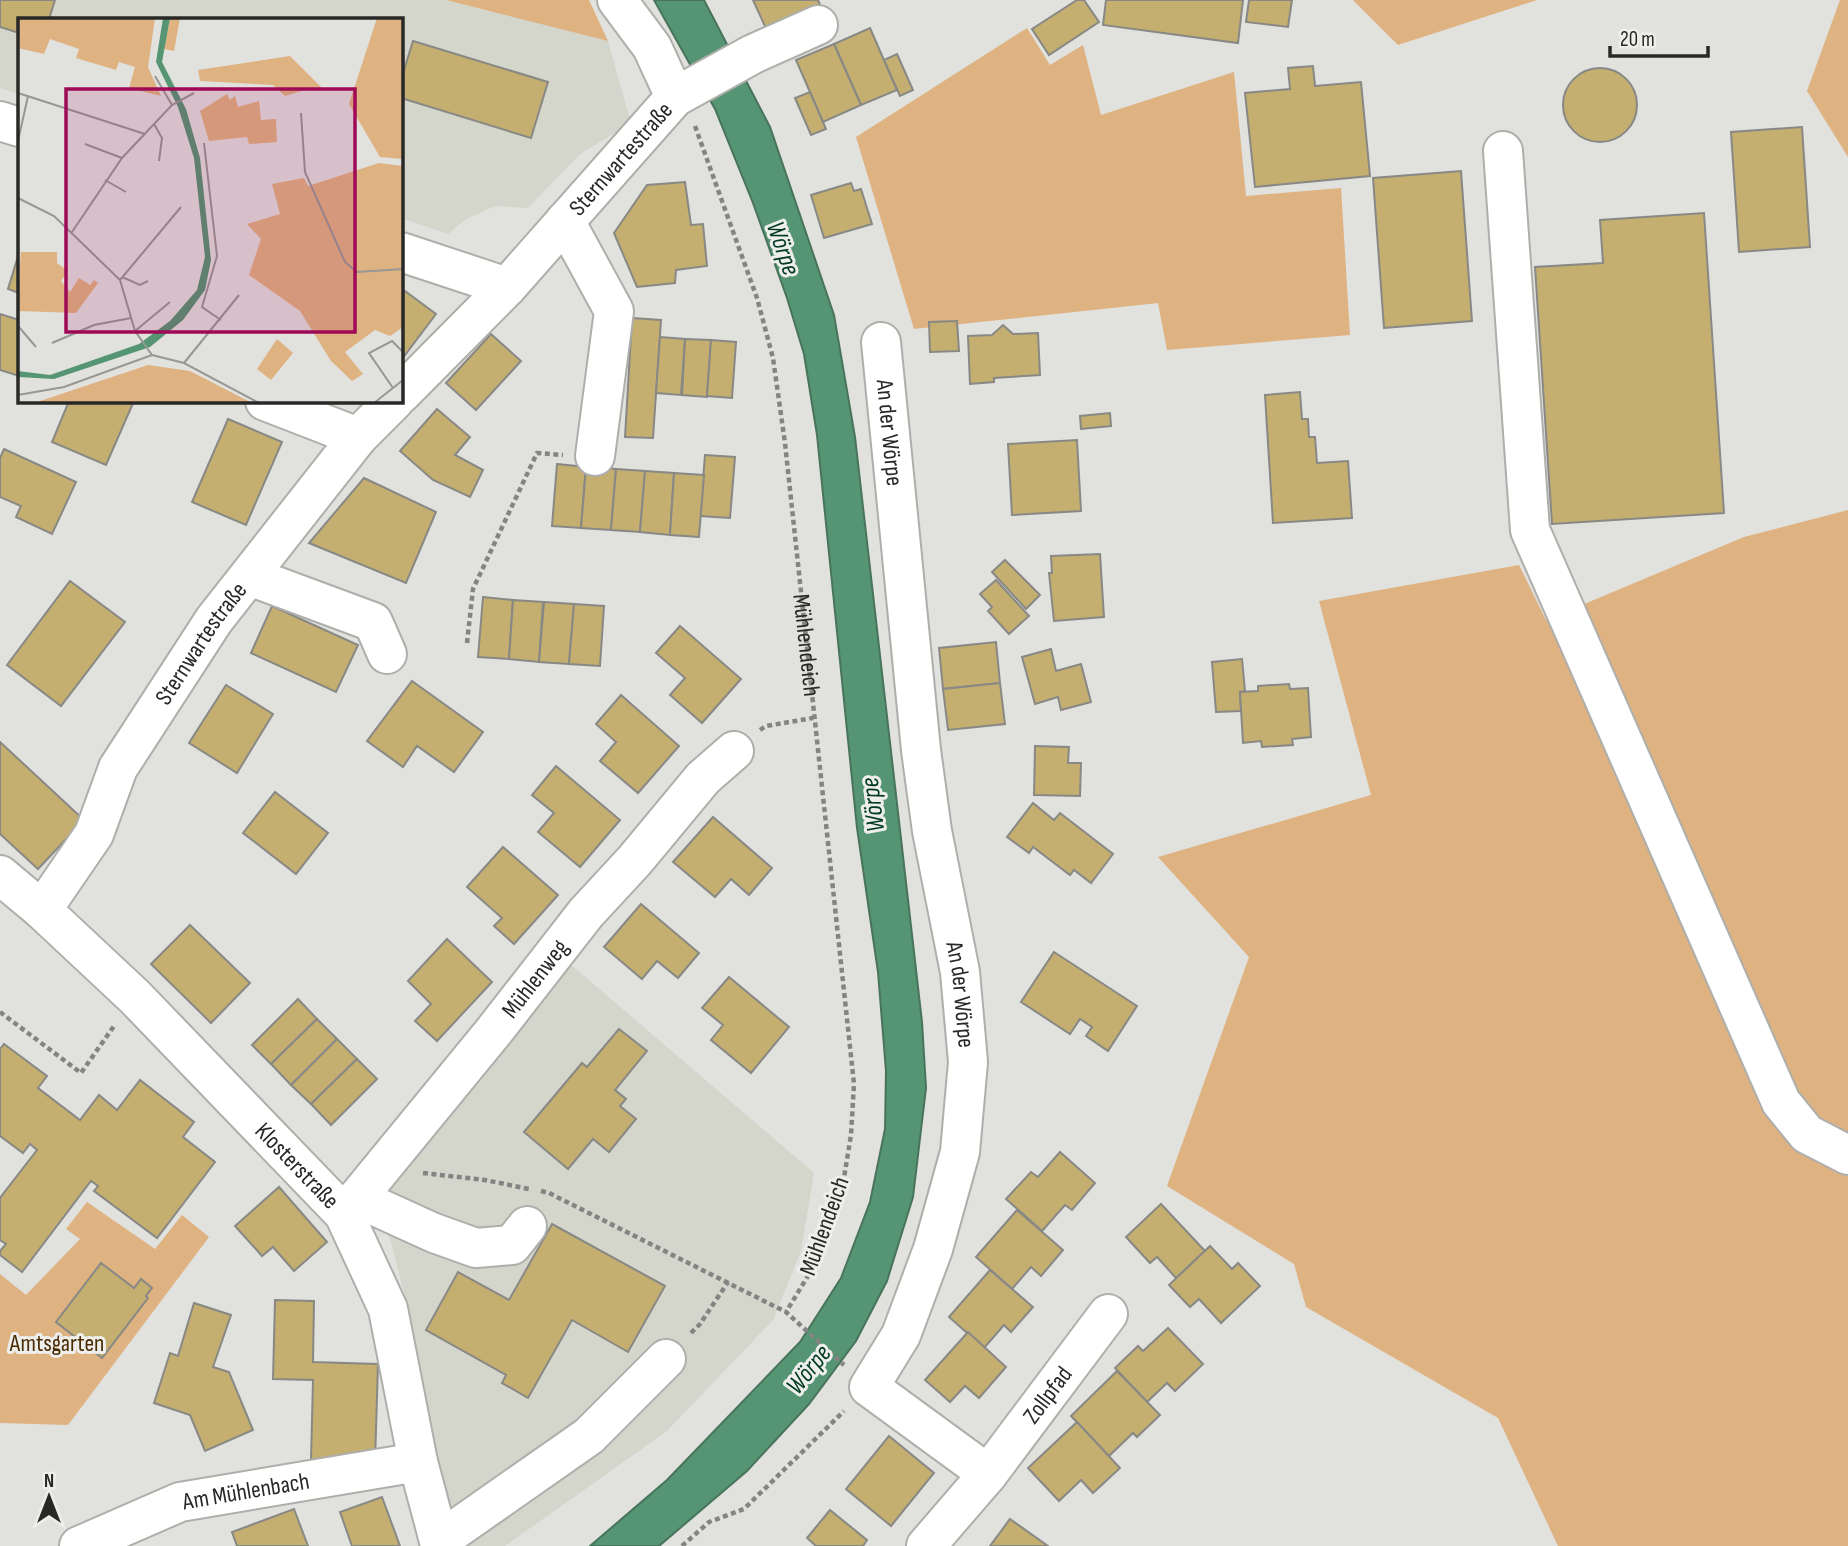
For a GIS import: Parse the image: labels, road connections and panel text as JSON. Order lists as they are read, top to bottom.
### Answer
{
  "streets": {
    "street": [
      "Sternwartestraße",
      "An der Wörpe",
      "Mühlenweg",
      "Klosterstraße",
      "Zollpfad",
      "Am Mühlenbach"
    ],
    "path": ["Mühlendeich"]
  },
  "crossings": [
    ["Sternwartestraße", "Mühlendeich"],
    ["Sternwartestraße", "Klosterstraße"],
    ["Mühlenweg", "Klosterstraße"],
    ["Klosterstraße", "Am Mühlenbach"]
  ],
  "water": ["Wörpe"],
  "parks": ["Amtsgarten"],
  "scale_bar": "20 m",
  "north": "top"
}
